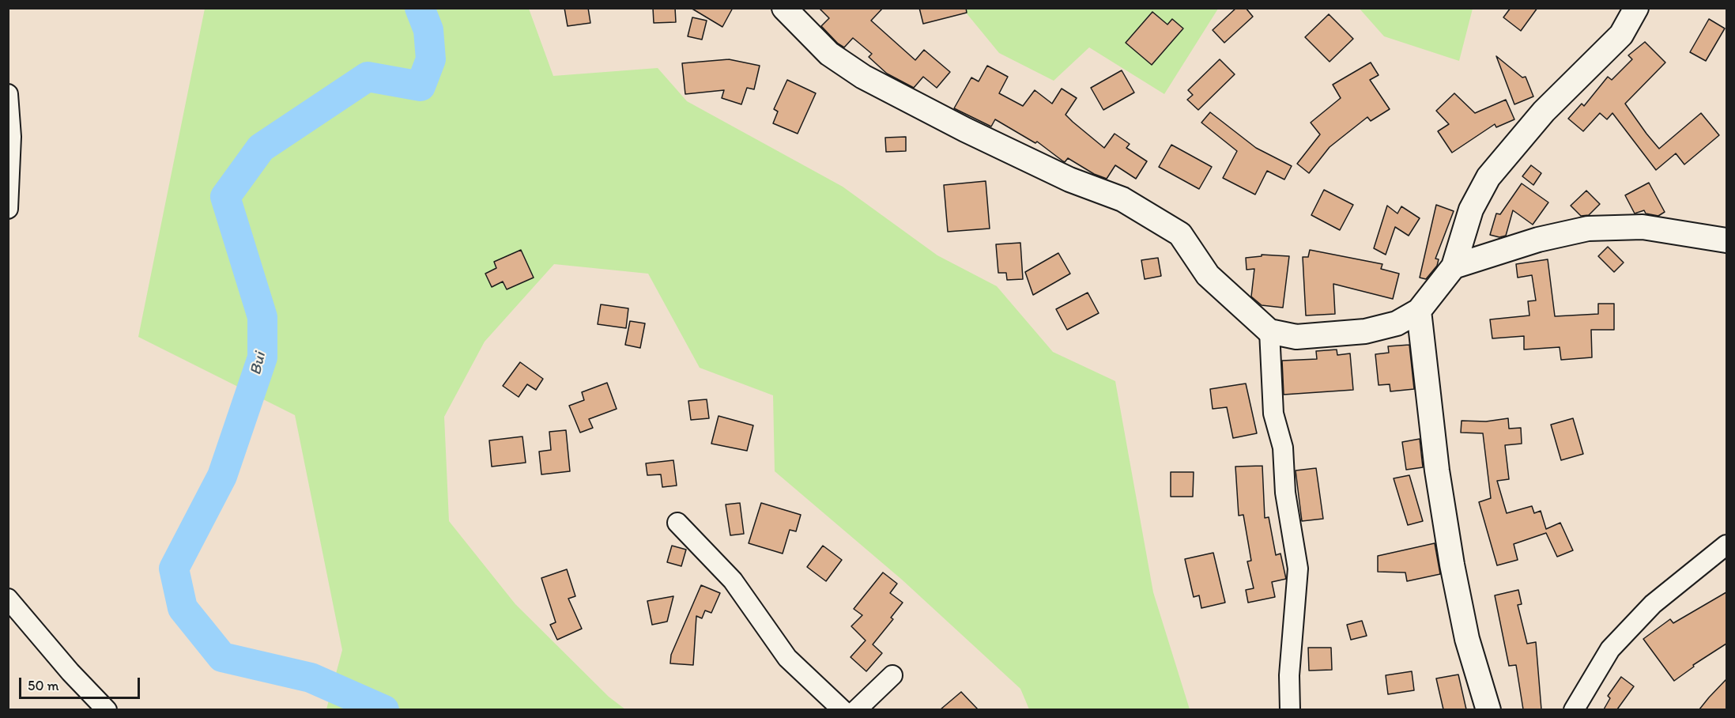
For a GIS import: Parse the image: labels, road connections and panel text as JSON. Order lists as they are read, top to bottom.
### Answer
{
  "water": ["Bui"],
  "scale_bar": "50 m"
}
